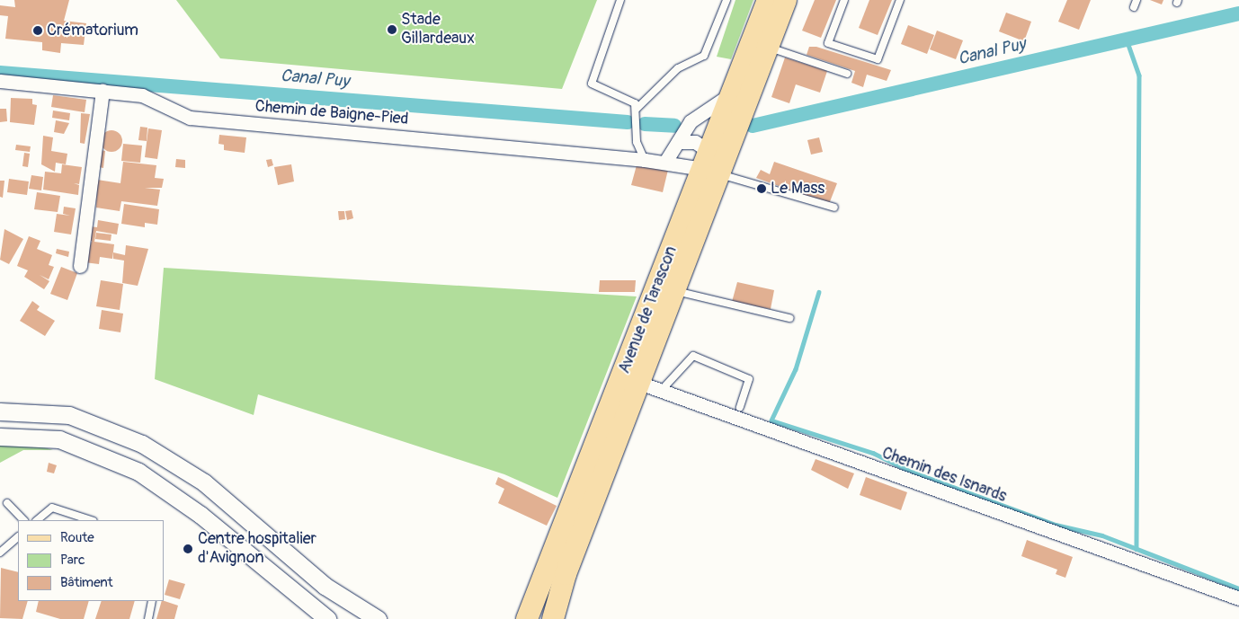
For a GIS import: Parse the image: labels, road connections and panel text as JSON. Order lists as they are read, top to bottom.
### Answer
{
  "streets": {
    "main road": ["Avenue de Tarascon"],
    "street": ["Chemin de Baigne-Pied", "Chemin des Isnards"]
  },
  "crossings": [
    ["Chemin de Baigne-Pied", "Avenue de Tarascon"],
    ["Avenue de Tarascon", "Chemin des Isnards"]
  ],
  "water": ["Canal Puy"],
  "places": [
    "Stade Gillardeaux",
    "Crématorium",
    "Le Mass",
    "Centre hospitalier d'Avignon"
  ],
  "legend": ["Route", "Parc", "Bâtiment"]
}
